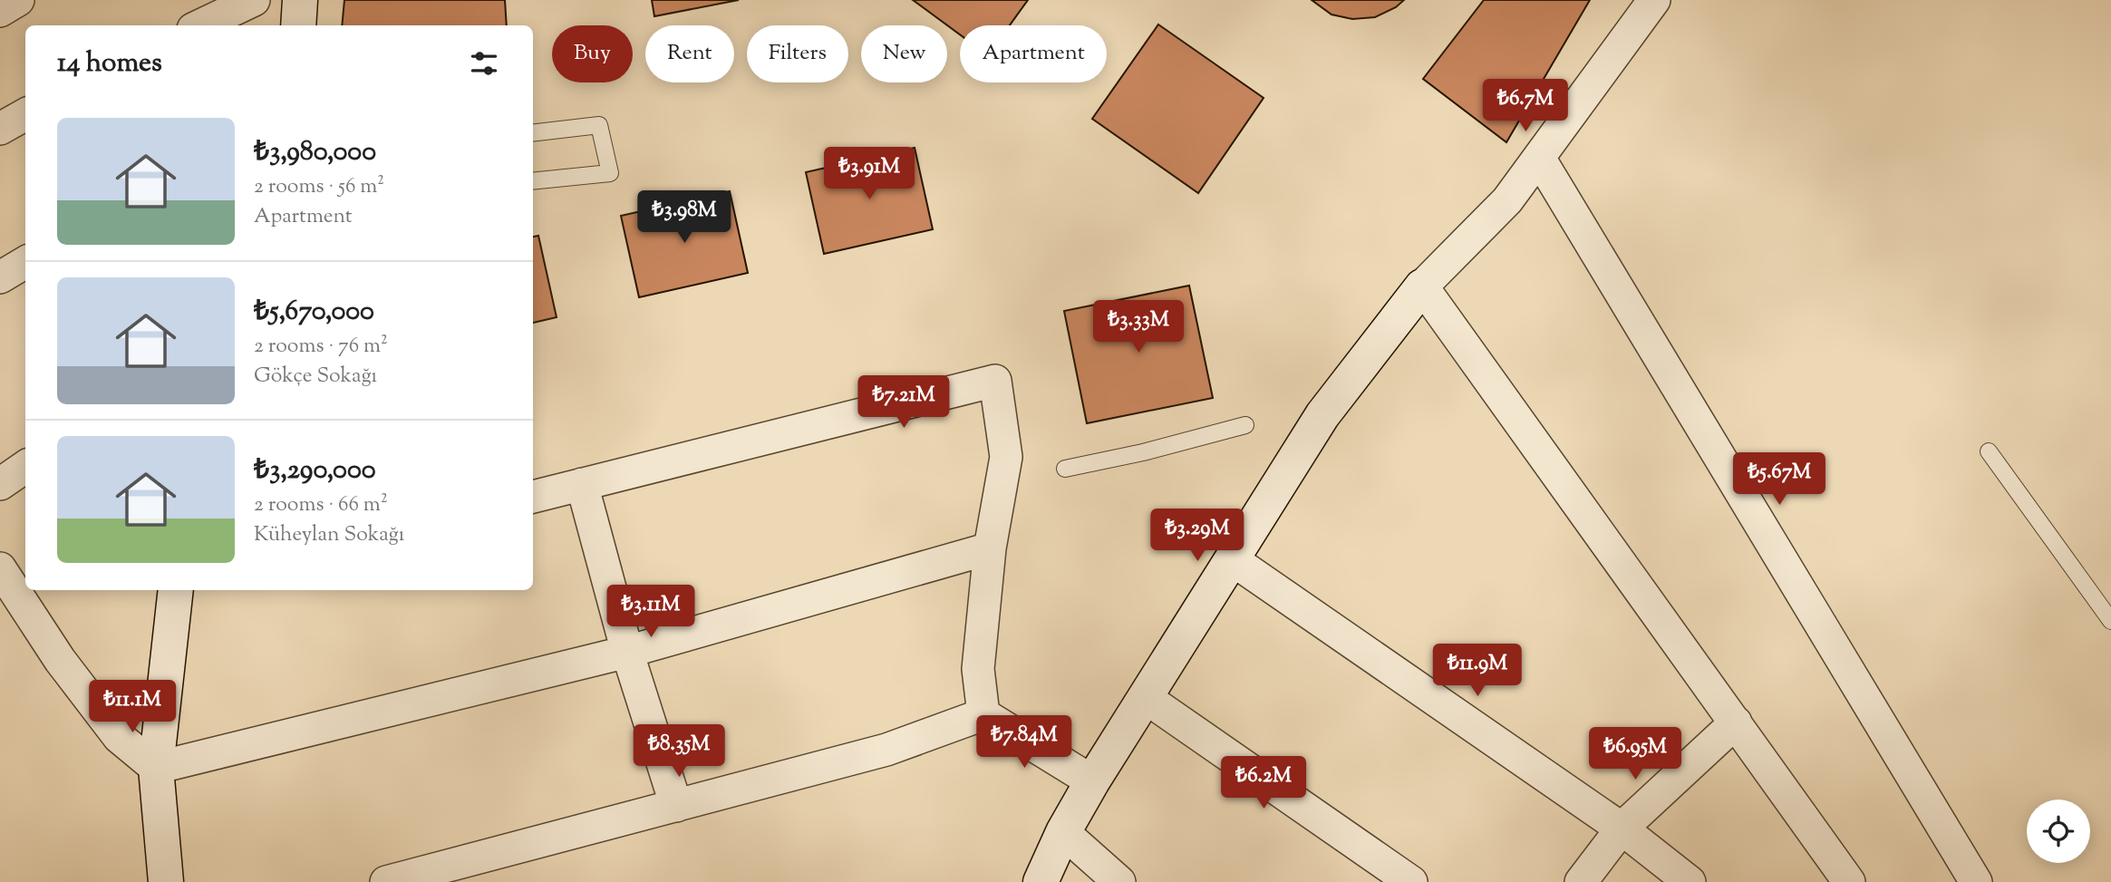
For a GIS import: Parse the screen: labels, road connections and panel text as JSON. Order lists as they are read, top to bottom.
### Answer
{
  "page": {
    "chip": [
      "Buy",
      "Rent",
      "Filters",
      "New",
      "Apartment"
    ],
    "heading": "14 homes",
    "price": [
      "₺6.7M",
      "₺3.91M",
      "₺3.98M",
      "₺3.33M",
      "₺7.21M",
      "₺5.67M",
      "₺3.29M",
      "₺3.11M",
      "₺11.9M",
      "₺11.1M",
      "₺7.84M",
      "₺8.35M",
      "₺6.95M",
      "₺6.2M"
    ],
    "list": [
      {
        "name": "₺3,980,000",
        "note": "2 rooms · 56 m² · Apartment"
      },
      {
        "name": "₺5,670,000",
        "note": "2 rooms · 76 m² · Gökçe Sokağı"
      },
      {
        "name": "₺3,290,000",
        "note": "2 rooms · 66 m² · Küheylan Sokağı"
      }
    ]
  }
}
